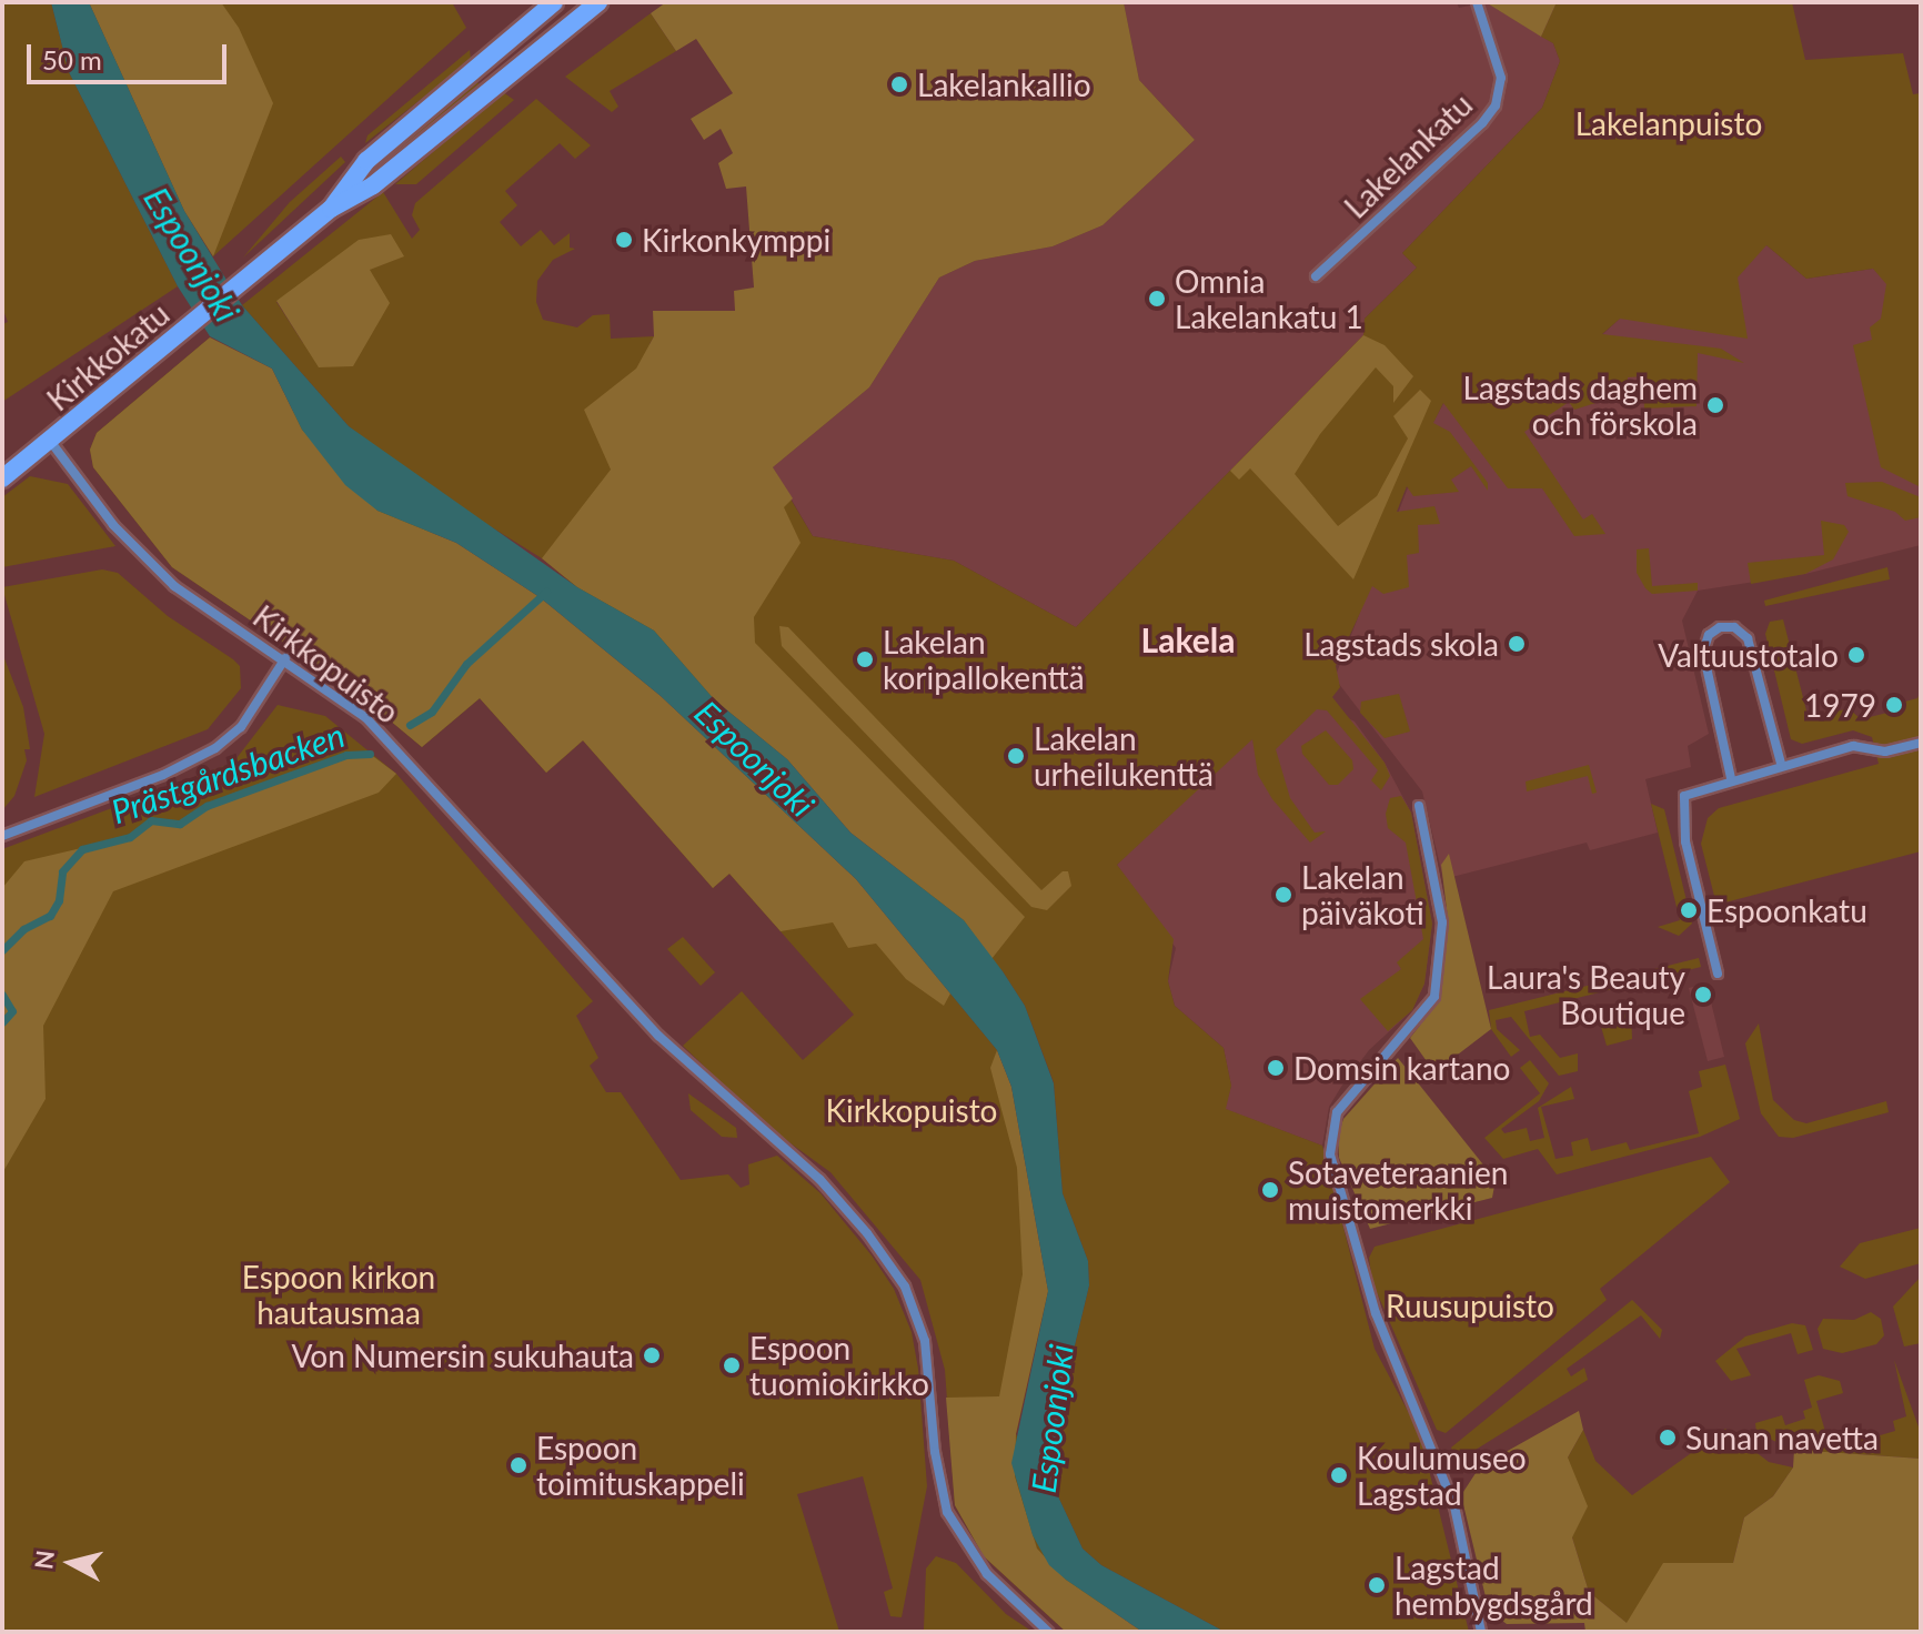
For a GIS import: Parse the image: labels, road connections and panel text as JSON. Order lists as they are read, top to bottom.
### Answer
{
  "streets": {
    "main road": ["Kirkkokatu"],
    "street": ["Lakelankatu", "Kirkkopuisto"]
  },
  "crossings": [
    ["Kirkkokatu", "Kirkkopuisto"]
  ],
  "districts": ["Lakela"],
  "water": ["Espoonjoki", "Prästgårdsbacken"],
  "parks": [
    "Lakelanpuisto",
    "Kirkkopuisto",
    "Espoon kirkon hautausmaa",
    "Ruusupuisto"
  ],
  "places": [
    "Lakelankallio",
    "Kirkonkymppi",
    "Omnia Lakelankatu 1",
    "Lagstads daghem och förskola",
    "Lagstads skola",
    "Valtuustotalo",
    "Lakelan koripallokenttä",
    "1979",
    "Lakelan urheilukenttä",
    "Lakelan päiväkoti",
    "Espoonkatu",
    "Laura's Beauty Boutique",
    "Domsin kartano",
    "Sotaveteraanien muistomerkki",
    "Von Numersin sukuhauta",
    "Espoon tuomiokirkko",
    "Sunan navetta",
    "Espoon toimituskappeli",
    "Koulumuseo Lagstad",
    "Lagstad hembygdsgård"
  ],
  "scale_bar": "50 m",
  "north": "left"
}
